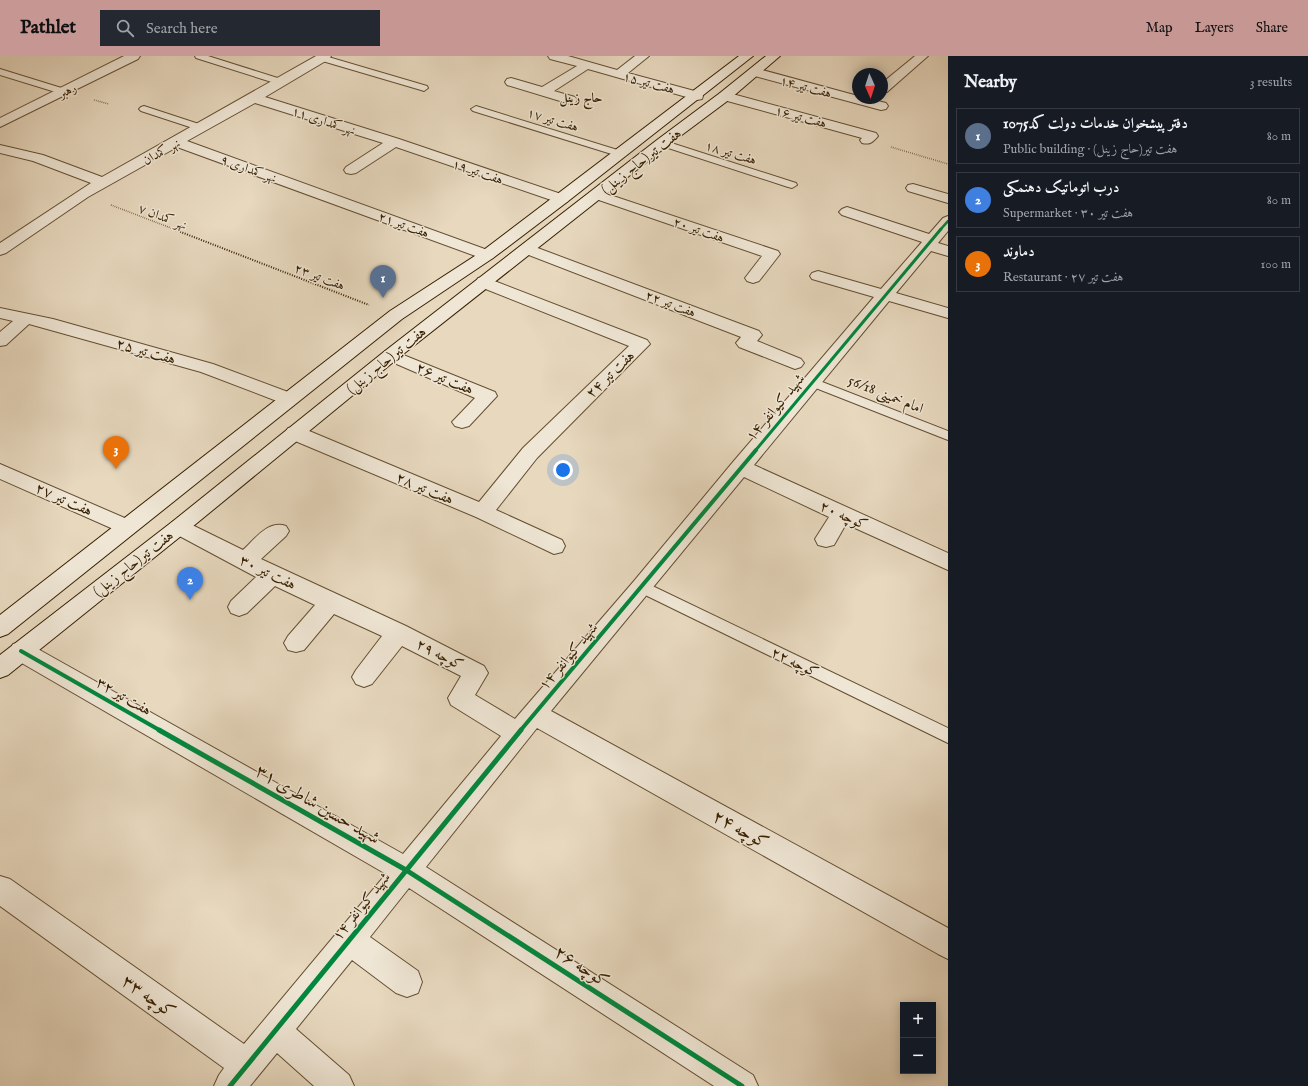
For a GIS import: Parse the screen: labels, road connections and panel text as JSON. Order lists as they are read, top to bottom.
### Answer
{
  "streets": {
    "street": [
      "هفت تیر ۱۵",
      "هفت تیر ۱۴",
      "رهبر",
      "هفت تیر ۱۶",
      "نهر کمداری ۱۱",
      "نهر کمدان",
      "هفت تیر(حاج زینل)",
      "نهر کمداری ۹",
      "هفت تیر ۱۹",
      "هفت تیر ۲۱",
      "هفت تیر ۲۰",
      "هفت تیر ۲۲",
      "هفت تیر ۲۵",
      "هفت تیر ۲۴",
      "هفت تیر ۲۶",
      "شهید کیوانفر ۱۴",
      "هفت تیر ۲۸",
      "هفت تیر ۲۷",
      "کوچه ۲۰",
      "هفت تیر ۳۰",
      "کوچه ۲۹",
      "هفت تیر ۳۲",
      "شهید حسین شاطری ۳۱",
      "کوچه ۲۴",
      "کوچه ۲۶",
      "کوچه ۳۳"
    ],
    "lane": [
      "هفت تیر ۱۷",
      "هفت تیر ۱۸",
      "امام خمینی 56/18",
      "کوچه ۲۲"
    ],
    "path": ["نهر کمدان ۷", "هفت تیر ۲۳"]
  },
  "crossings": [
    ["هفت تیر ۱۵", "هفت تیر(حاج زینل)"],
    ["هفت تیر ۱۴", "هفت تیر(حاج زینل)"],
    ["هفت تیر ۱۶", "هفت تیر(حاج زینل)"],
    ["هفت تیر ۱۷", "هفت تیر(حاج زینل)"],
    ["نهر کمداری ۱۱", "نهر کمدان"],
    ["نهر کمداری ۱۱", "هفت تیر ۱۹"],
    ["نهر کمدان", "نهر کمداری ۹"],
    ["نهر کمدان", "نهر کمدان ۷"],
    ["هفت تیر ۱۸", "هفت تیر(حاج زینل)"],
    ["هفت تیر(حاج زینل)", "هفت تیر ۱۹"],
    ["هفت تیر(حاج زینل)", "هفت تیر ۲۱"],
    ["هفت تیر(حاج زینل)", "هفت تیر ۲۰"],
    ["هفت تیر(حاج زینل)", "هفت تیر ۲۳"],
    ["هفت تیر(حاج زینل)", "هفت تیر ۲۲"],
    ["هفت تیر(حاج زینل)", "هفت تیر ۲۵"],
    ["هفت تیر(حاج زینل)", "هفت تیر ۲۴"],
    ["هفت تیر(حاج زینل)", "هفت تیر ۲۶"],
    ["هفت تیر(حاج زینل)", "هفت تیر ۲۸"],
    ["هفت تیر(حاج زینل)", "هفت تیر ۲۷"],
    ["هفت تیر(حاج زینل)", "هفت تیر ۳۰"],
    ["هفت تیر(حاج زینل)", "هفت تیر ۳۲"],
    ["نهر کمداری ۹", "هفت تیر ۲۱"],
    ["نهر کمدان ۷", "هفت تیر ۲۳"],
    ["هفت تیر ۲۴", "هفت تیر ۲۸"],
    ["امام خمینی 56/18", "شهید کیوانفر ۱۴"],
    ["شهید کیوانفر ۱۴", "کوچه ۲۰"],
    ["شهید کیوانفر ۱۴", "کوچه ۲۹"],
    ["شهید کیوانفر ۱۴", "کوچه ۲۲"],
    ["شهید کیوانفر ۱۴", "شهید حسین شاطری ۳۱"],
    ["شهید کیوانفر ۱۴", "کوچه ۲۴"],
    ["شهید کیوانفر ۱۴", "کوچه ۲۶"],
    ["شهید کیوانفر ۱۴", "کوچه ۳۳"],
    ["هفت تیر ۳۰", "کوچه ۲۹"],
    ["کوچه ۲۹", "کوچه ۲۴"],
    ["هفت تیر ۳۲", "شهید حسین شاطری ۳۱"],
    ["شهید حسین شاطری ۳۱", "کوچه ۲۶"]
  ],
  "districts": ["حاج زینل"],
  "north": "bottom",
  "page": {
    "header": "Pathlet",
    "search": "Search here",
    "nav": ["Map", "Layers", "Share"],
    "heading": ["Nearby", "3 results"],
    "list": [
      {
        "mark": "1",
        "name": "دفتر پیشخوان خدمات دولت کد1075",
        "note": "Public building · هفت تیر(حاج زینل)",
        "value": "80 m"
      },
      {
        "mark": "2",
        "name": "درب اتوماتیک دهنمکی",
        "note": "Supermarket · هفت تیر ۳۰",
        "value": "80 m"
      },
      {
        "mark": "3",
        "name": "دماوند",
        "note": "Restaurant · هفت تیر ۲۷",
        "value": "100 m"
      }
    ],
    "pins": ["1", "3", "2"],
    "map_buttons": ["+", "−"]
  }
}
